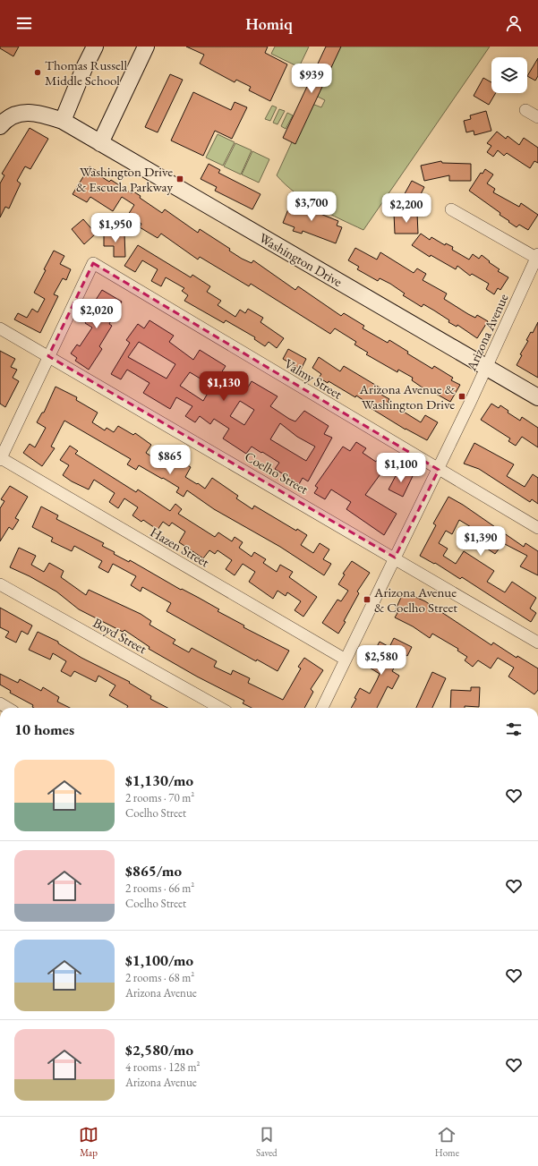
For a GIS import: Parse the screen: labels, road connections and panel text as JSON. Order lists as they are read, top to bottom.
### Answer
{
  "streets": {
    "street": [
      "Washington Drive",
      "Arizona Avenue",
      "Valmy Street",
      "Coelho Street",
      "Hazen Street",
      "Boyd Street"
    ]
  },
  "crossings": [
    ["Washington Drive", "Arizona Avenue"],
    ["Arizona Avenue", "Valmy Street"],
    ["Arizona Avenue", "Coelho Street"],
    ["Arizona Avenue", "Hazen Street"],
    ["Valmy Street", "Coelho Street"]
  ],
  "places": {
    "other": ["Thomas Russell Middle School"],
    "transit": ["Washington Drive & Escuela Parkway", "Arizona Avenue & Washington Drive", "Arizona Avenue & Coelho Street"]
  },
  "page": {
    "header": "Homiq",
    "price": [
      "$939",
      "$3,700",
      "$2,200",
      "$1,950",
      "$2,020",
      "$1,130",
      "$865",
      "$1,100",
      "$1,390",
      "$2,580"
    ],
    "heading": "10 homes",
    "list": [
      {
        "name": "$1,130/mo",
        "note": "2 rooms · 70 m² · Coelho Street"
      },
      {
        "name": "$865/mo",
        "note": "2 rooms · 66 m² · Coelho Street"
      },
      {
        "name": "$1,100/mo",
        "note": "2 rooms · 68 m² · Arizona Avenue"
      },
      {
        "name": "$2,580/mo",
        "note": "4 rooms · 128 m² · Arizona Avenue"
      }
    ],
    "tabs": ["Map", "Saved", "Home"]
  }
}
